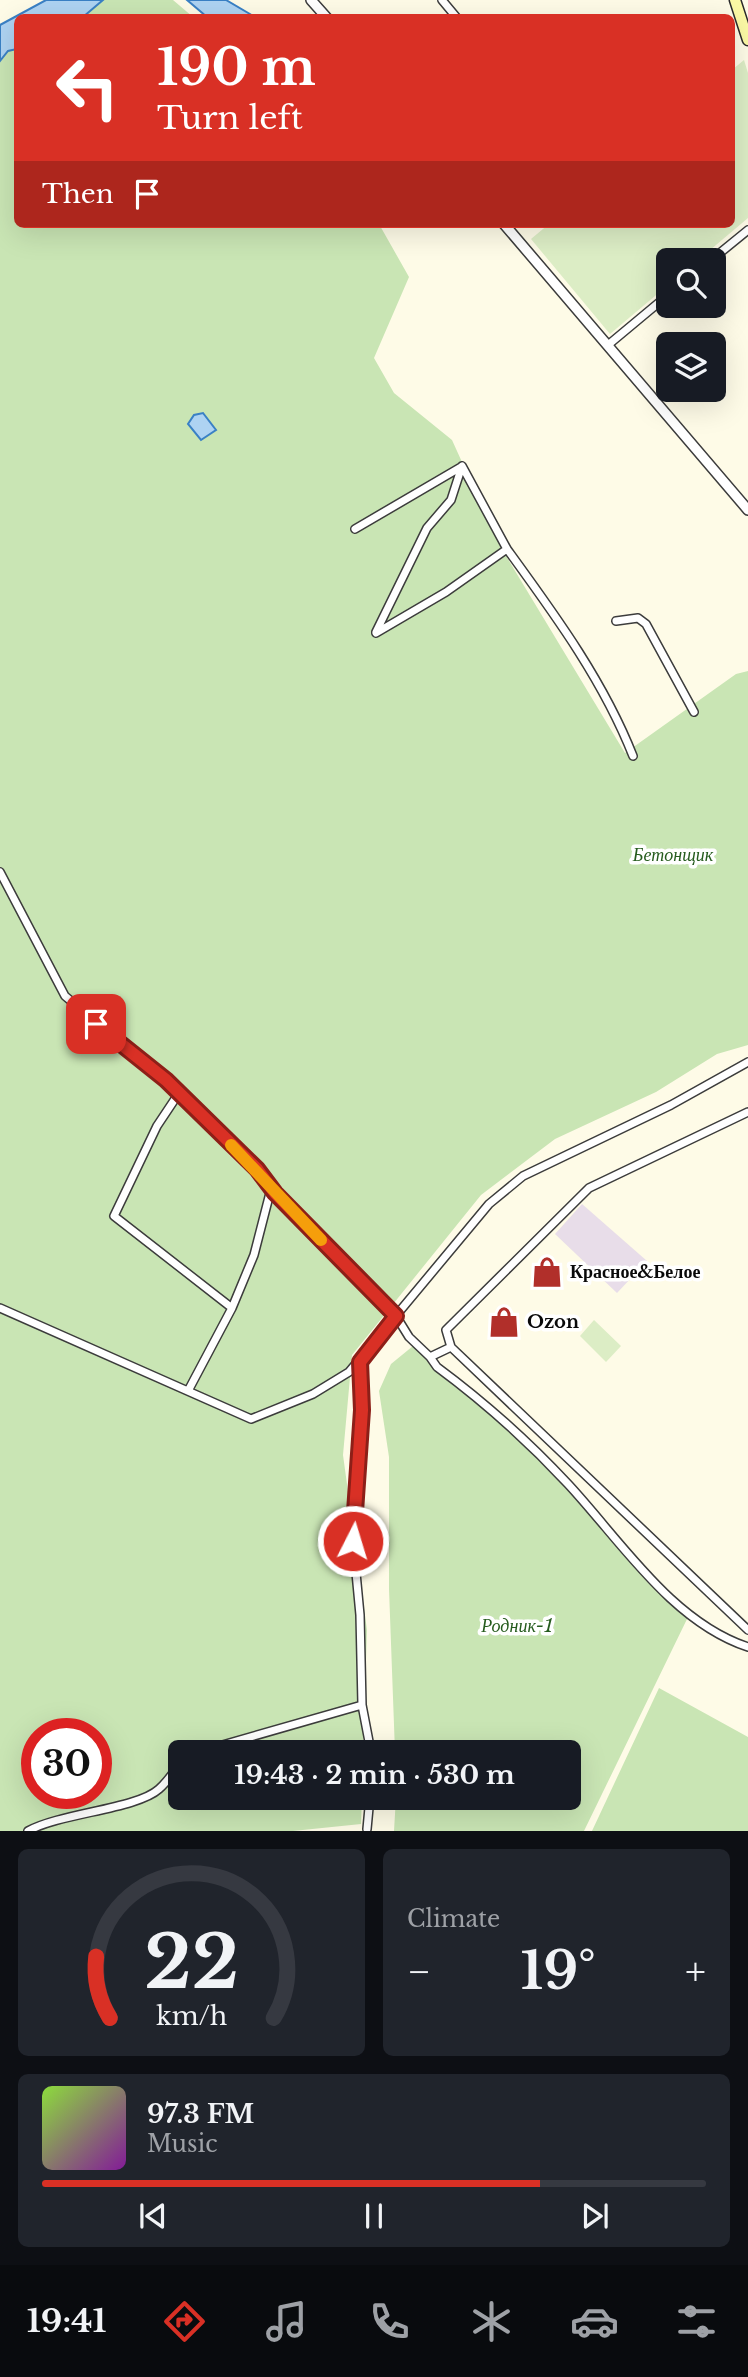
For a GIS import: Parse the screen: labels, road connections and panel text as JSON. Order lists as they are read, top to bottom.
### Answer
{
  "parks": ["Бетонщик", "Родник-1"],
  "places": {
    "shop": ["Красное&Белое", "Ozon"]
  },
  "page": {
    "turn": ["190 m", "Turn left"],
    "then": "Then",
    "limit": "30",
    "trip": "19:43 · 2 min · 530 m",
    "tile": "Climate",
    "heat": ["−", "19°", "+"],
    "song": ["97.3 FM", "Music"],
    "tabs": "19:41",
    "gauge": ["22", "km/h"]
  }
}
